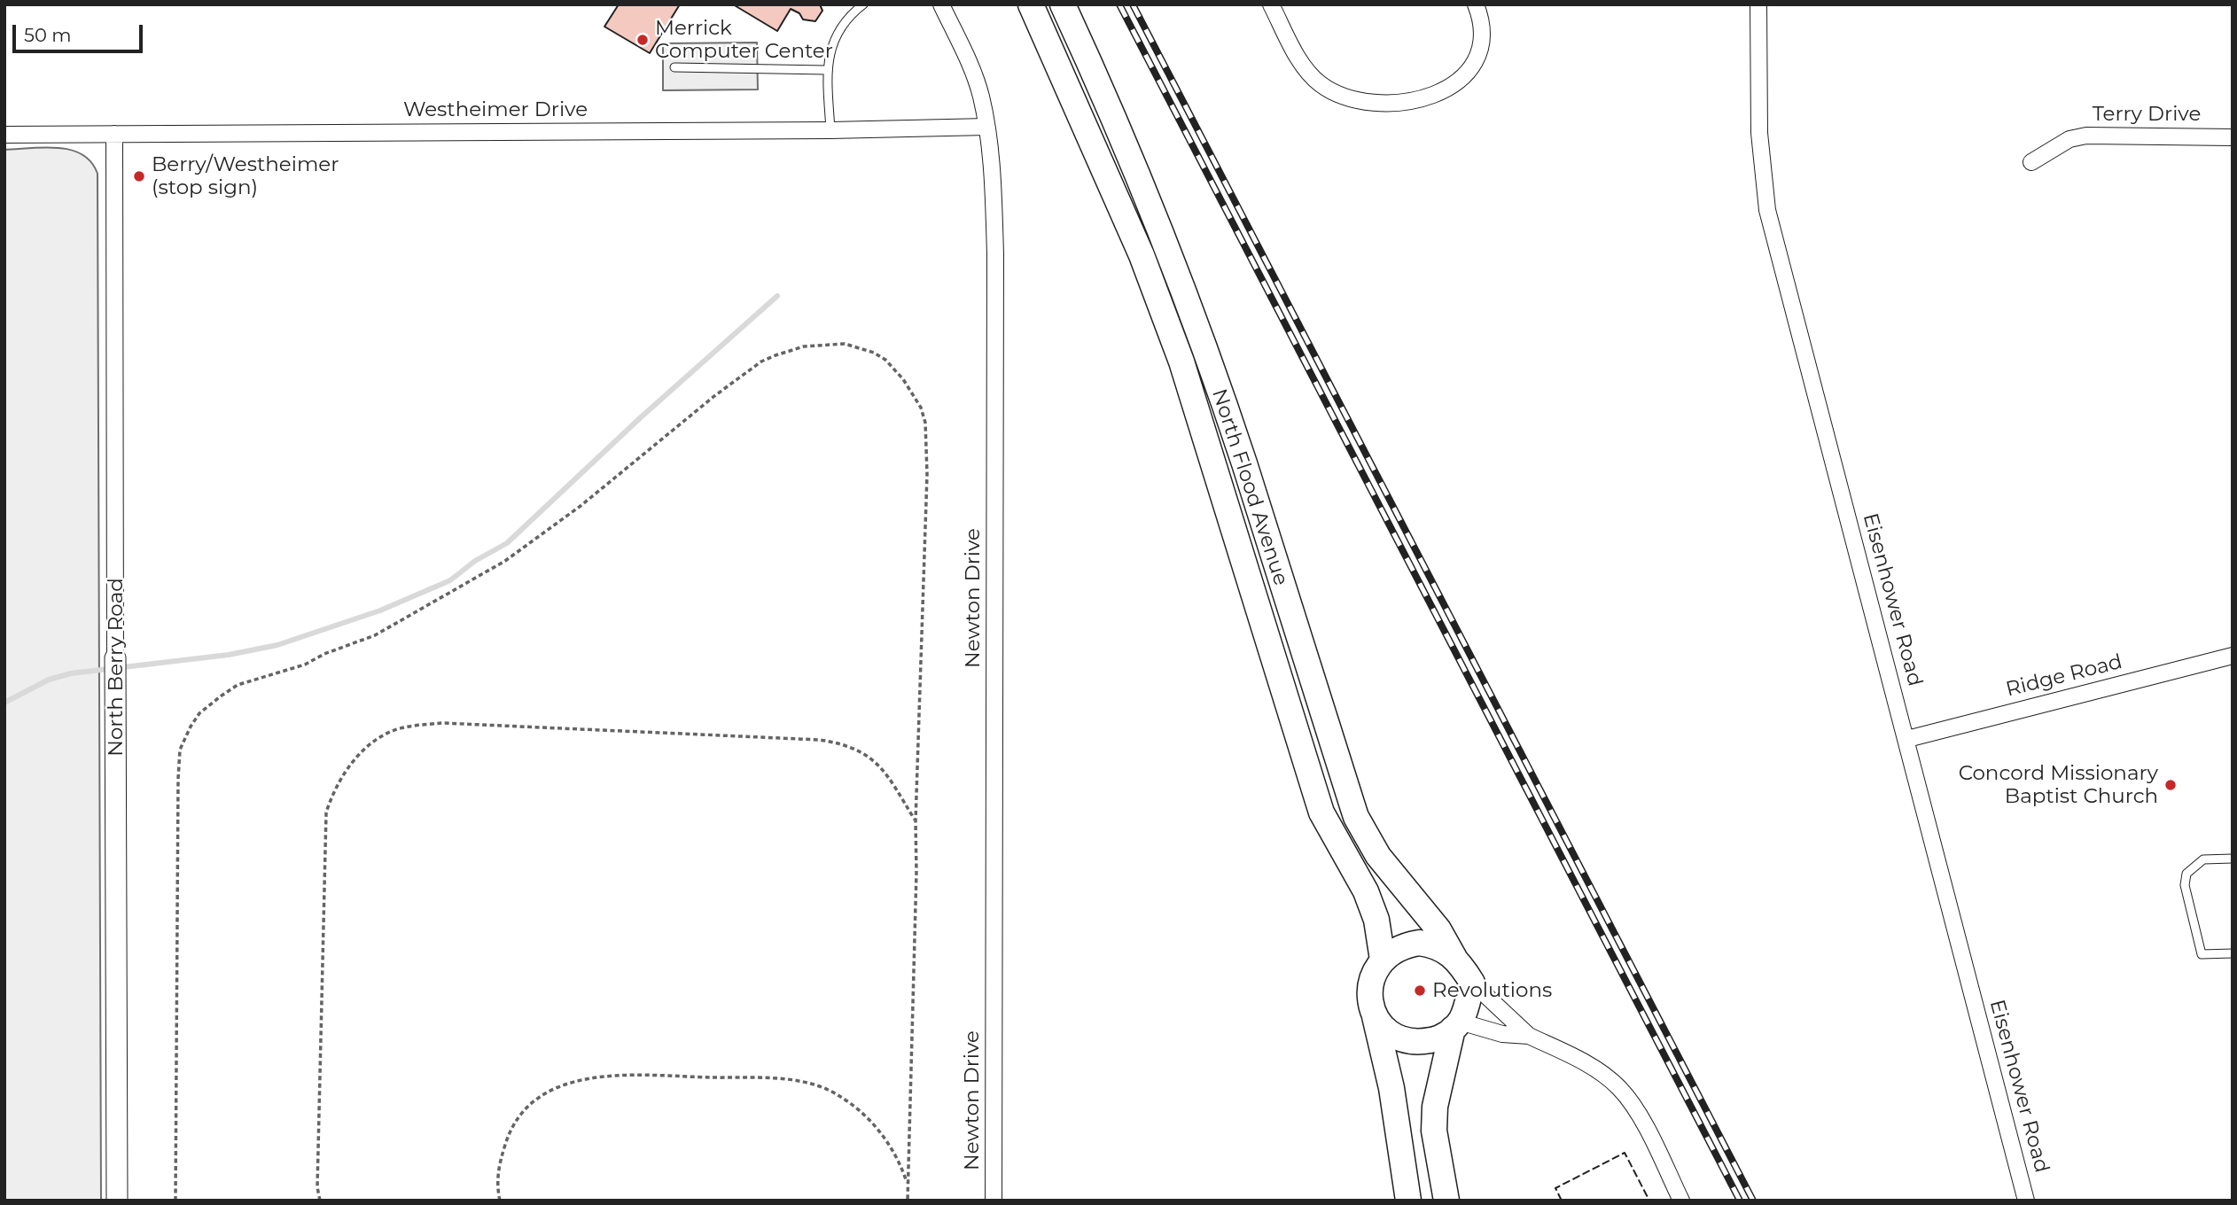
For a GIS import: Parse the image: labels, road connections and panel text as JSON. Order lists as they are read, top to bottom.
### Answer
{
  "streets": {
    "main road": ["North Flood Avenue"],
    "street": [
      "Westheimer Drive",
      "Terry Drive",
      "Newton Drive",
      "Eisenhower Road",
      "North Berry Road",
      "Ridge Road"
    ]
  },
  "crossings": [
    ["Westheimer Drive", "Newton Drive"],
    ["Westheimer Drive", "North Berry Road"],
    ["Eisenhower Road", "Ridge Road"]
  ],
  "places": [
    "Merrick Computer Center",
    "Berry/Westheimer (stop sign)",
    "Concord Missionary Baptist Church",
    "Revolutions"
  ],
  "scale_bar": "50 m"
}
